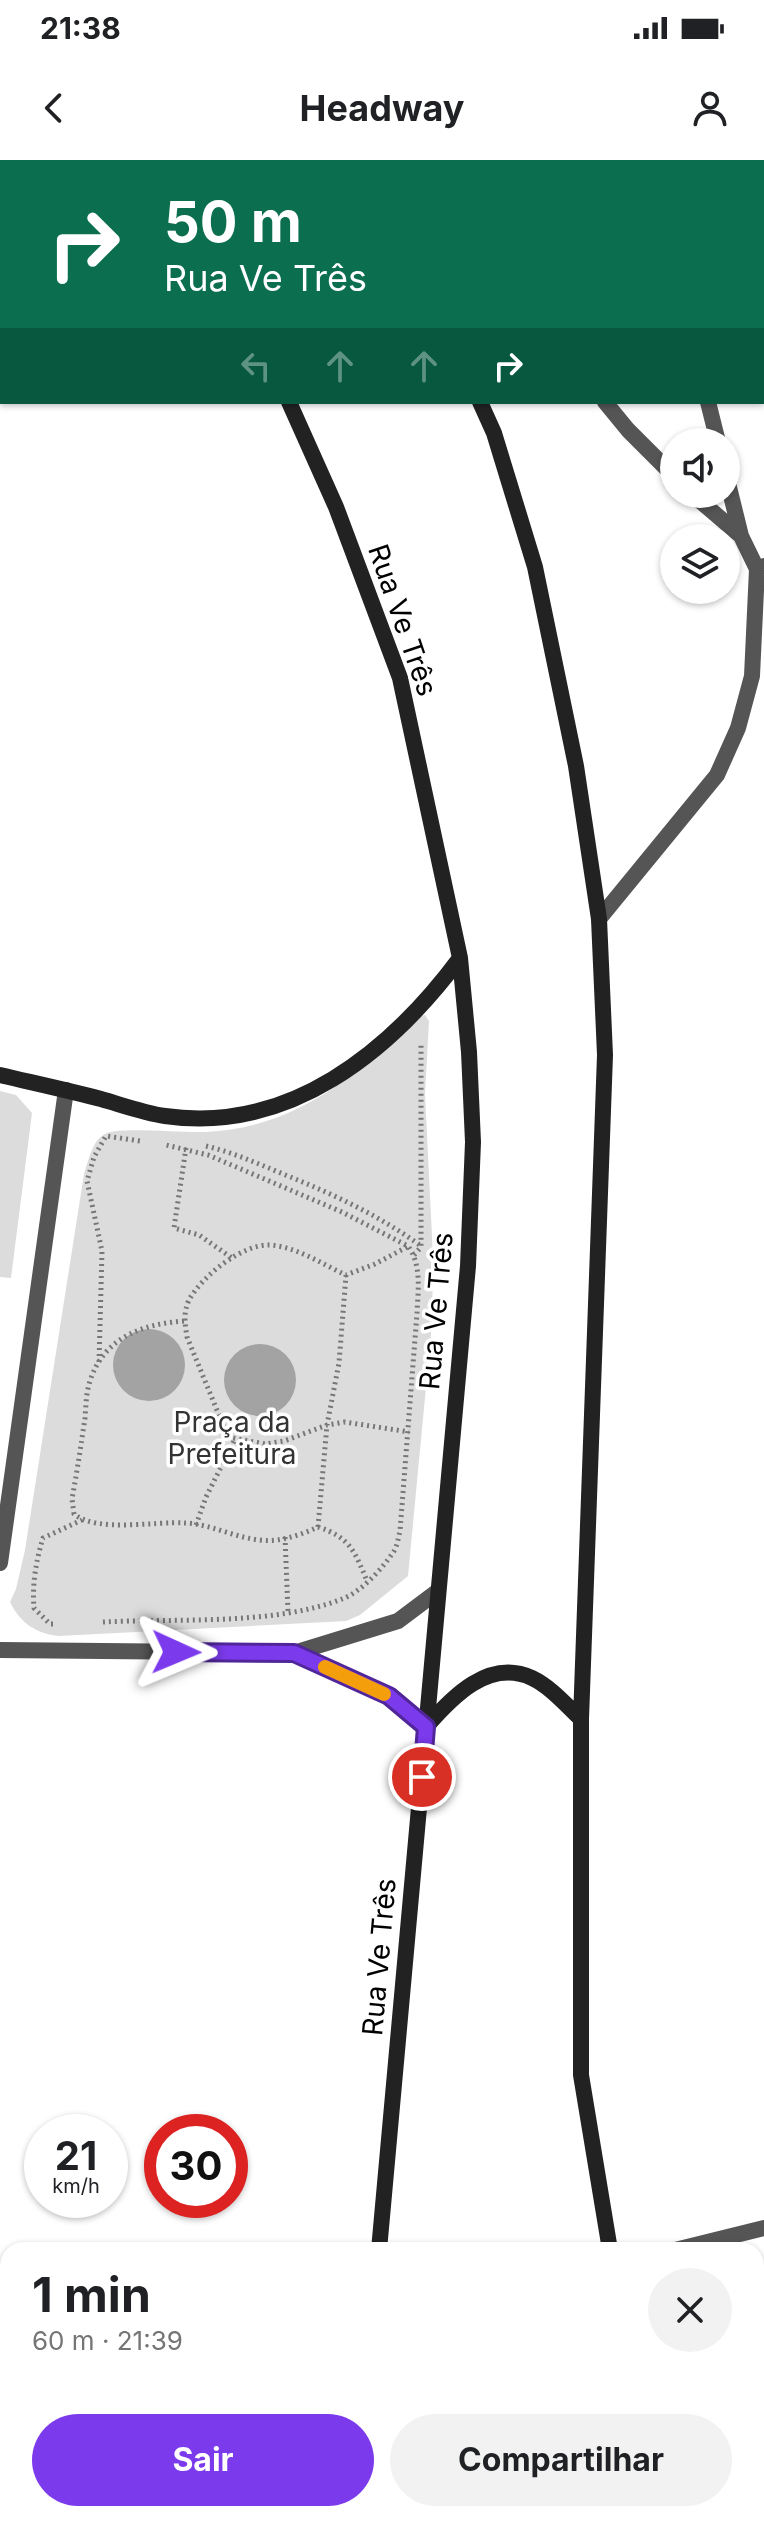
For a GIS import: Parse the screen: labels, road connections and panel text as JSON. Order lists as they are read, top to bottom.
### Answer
{
  "streets": {
    "main road": ["Rua Ve Três"]
  },
  "parks": ["Praça da Prefeitura"],
  "page": {
    "status": "21:38",
    "header": "Headway",
    "turn": ["50 m", "Rua Ve Três"],
    "speed": "21 km/h",
    "limit": "30",
    "heading": ["1 min", "60 m · 21:39"],
    "buttons": ["Sair", "Compartilhar"]
  }
}
